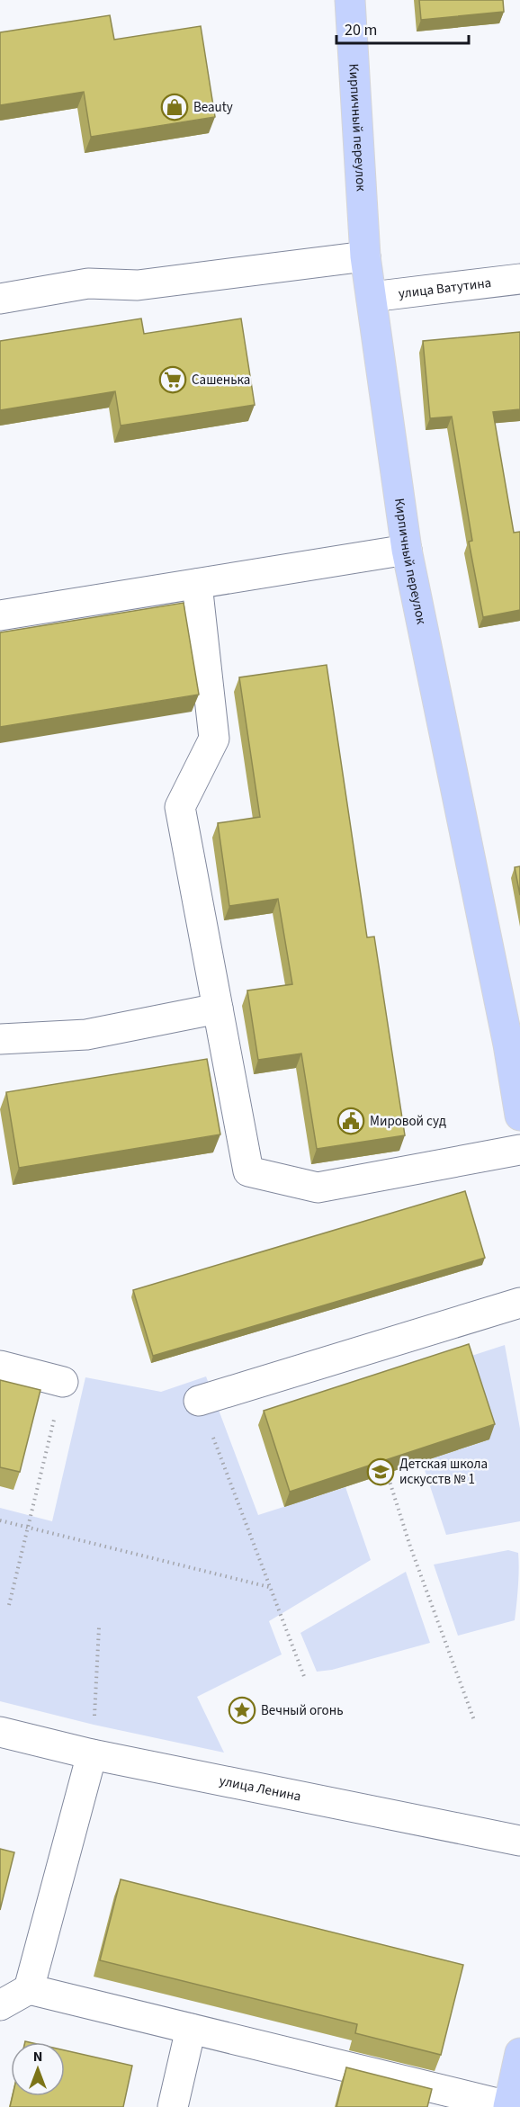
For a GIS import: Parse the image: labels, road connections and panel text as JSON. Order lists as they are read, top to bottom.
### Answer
{
  "streets": {
    "main road": ["Кирпичный переулок"],
    "street": ["улица Ватутина", "улица Ленина"]
  },
  "crossings": [
    ["Кирпичный переулок", "улица Ватутина"]
  ],
  "places": {
    "shop": ["Beauty"],
    "supermarket": ["Сашенька"],
    "public building": ["Мировой суд"],
    "school or university": ["Детская школа искусств № 1"],
    "place": ["Вечный огонь"]
  },
  "scale_bar": "20 m",
  "north": "top"
}
